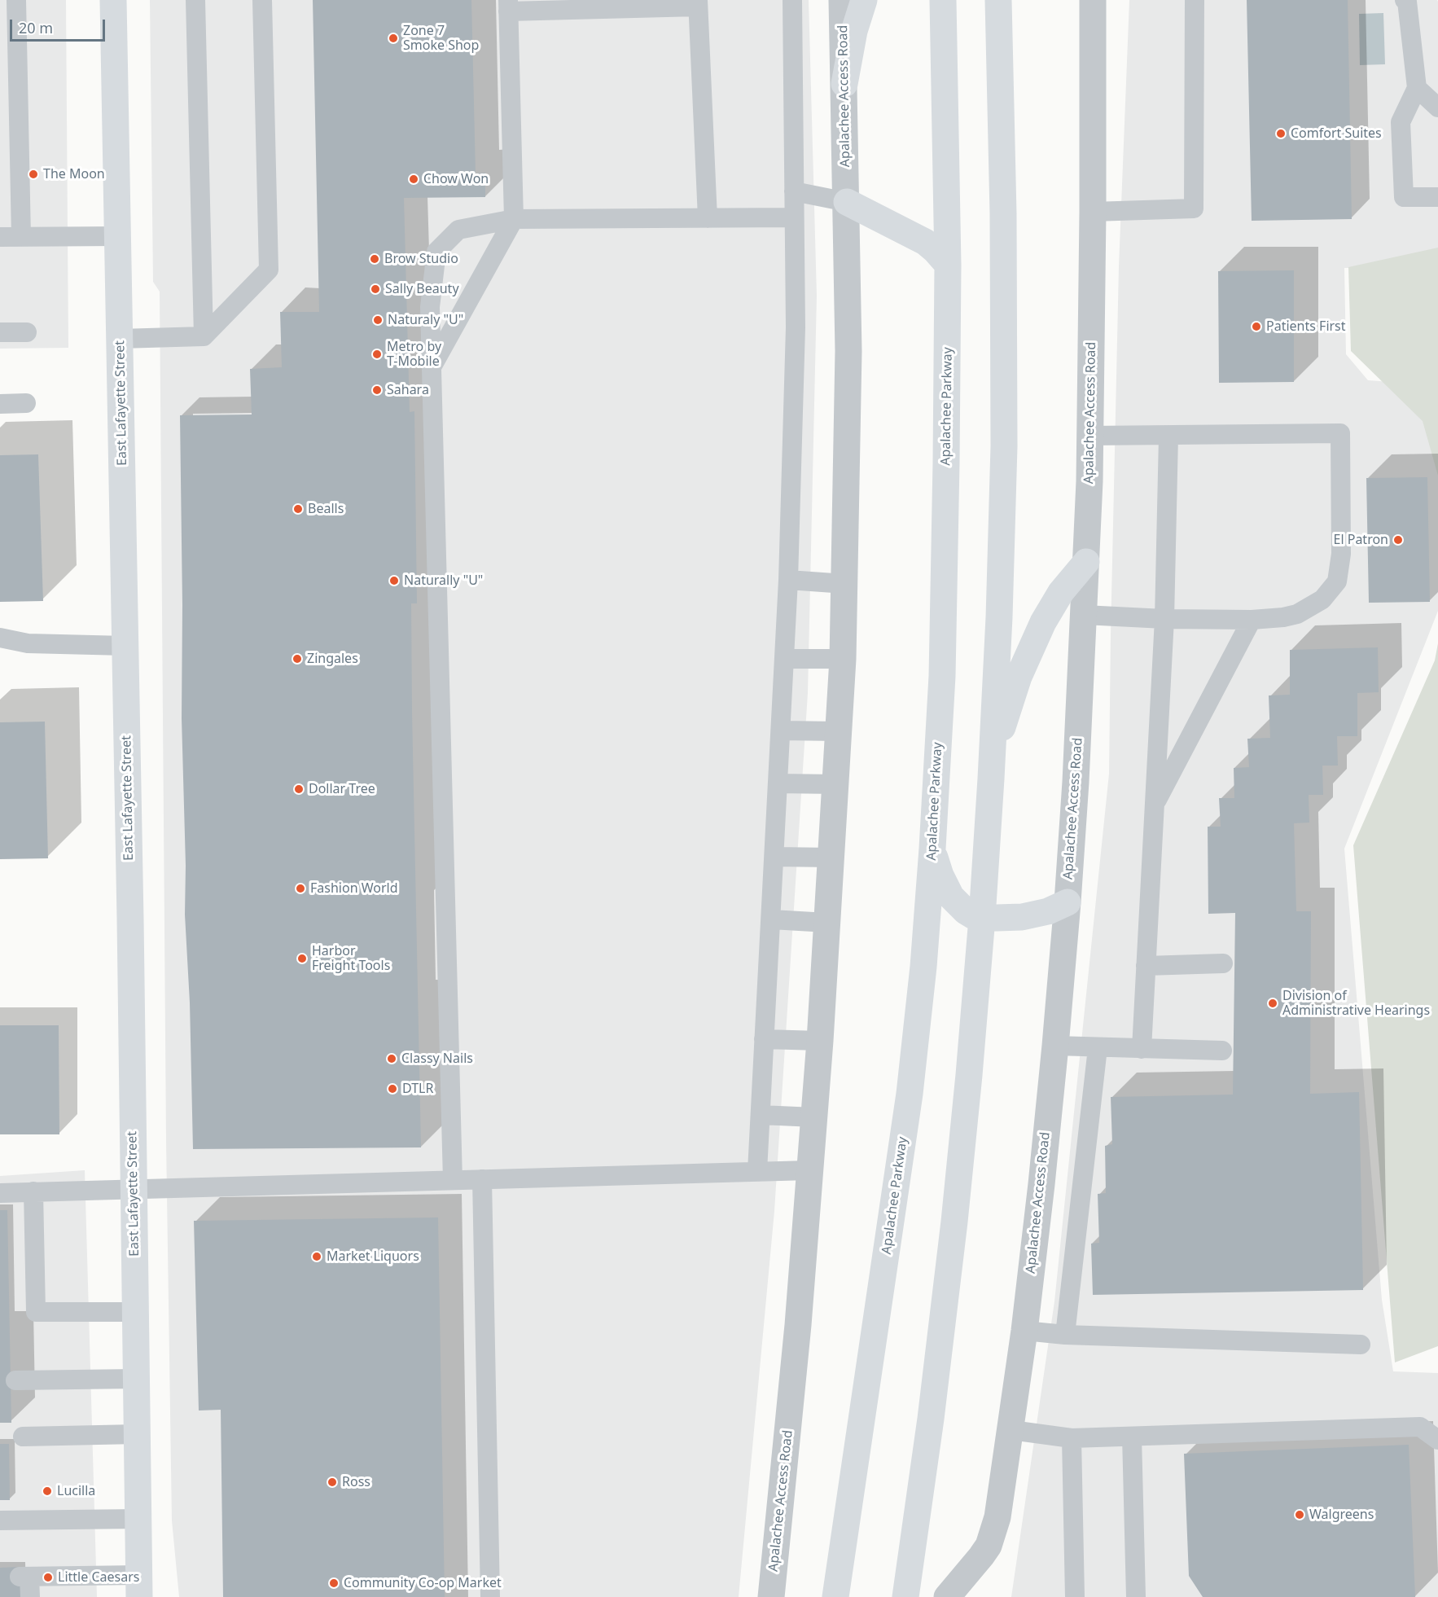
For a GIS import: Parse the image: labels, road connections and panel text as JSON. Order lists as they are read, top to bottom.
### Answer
{
  "streets": {
    "main road": ["East Lafayette Street", "Apalachee Parkway"],
    "street": ["Apalachee Access Road"]
  },
  "places": [
    "Zone 7 Smoke Shop",
    "Comfort Suites",
    "The Moon",
    "Chow Won",
    "Brow Studio",
    "Sally Beauty",
    "Naturaly \"U\"",
    "Patients First",
    "Metro by T-Mobile",
    "Sahara",
    "Bealls",
    "El Patron",
    "Naturally \"U\"",
    "Zingales",
    "Dollar Tree",
    "Fashion World",
    "Harbor Freight Tools",
    "Division of Administrative Hearings",
    "Classy Nails",
    "DTLR",
    "Market Liquors",
    "Ross",
    "Lucilla",
    "Walgreens",
    "Little Caesars",
    "Community Co-op Market"
  ],
  "scale_bar": "20 m"
}
